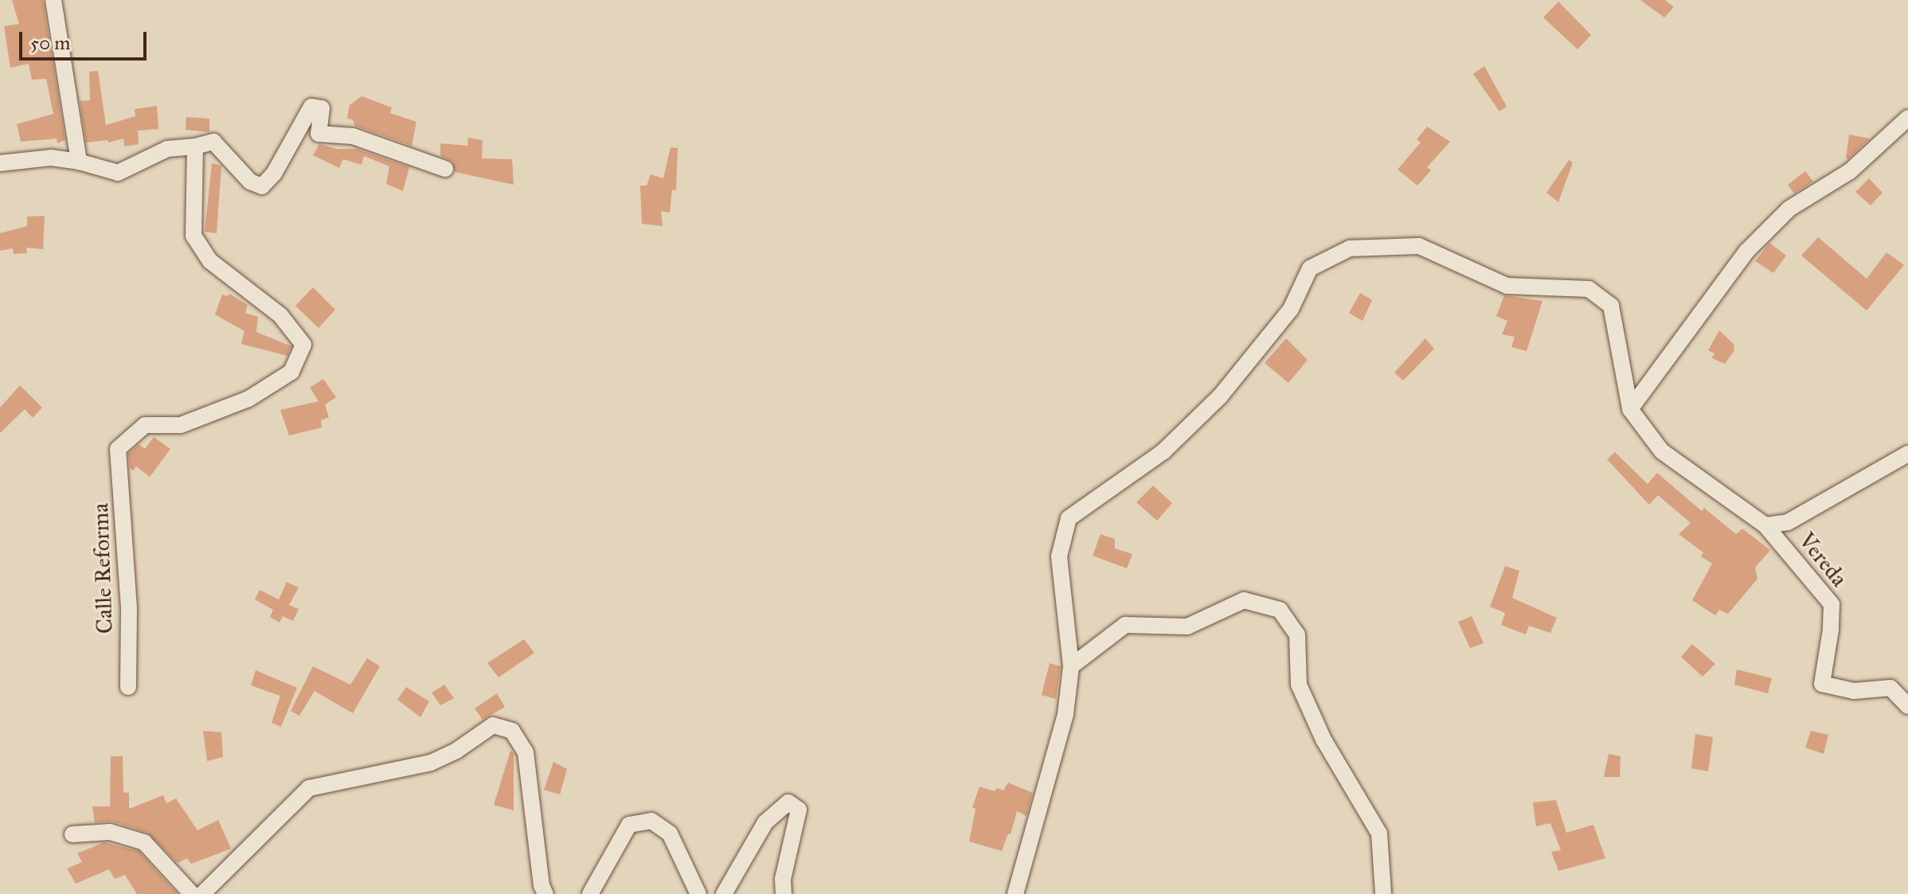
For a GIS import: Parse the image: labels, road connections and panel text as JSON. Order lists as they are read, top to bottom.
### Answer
{
  "streets": {
    "street": ["Vereda", "Calle Reforma"]
  },
  "scale_bar": "50 m"
}
